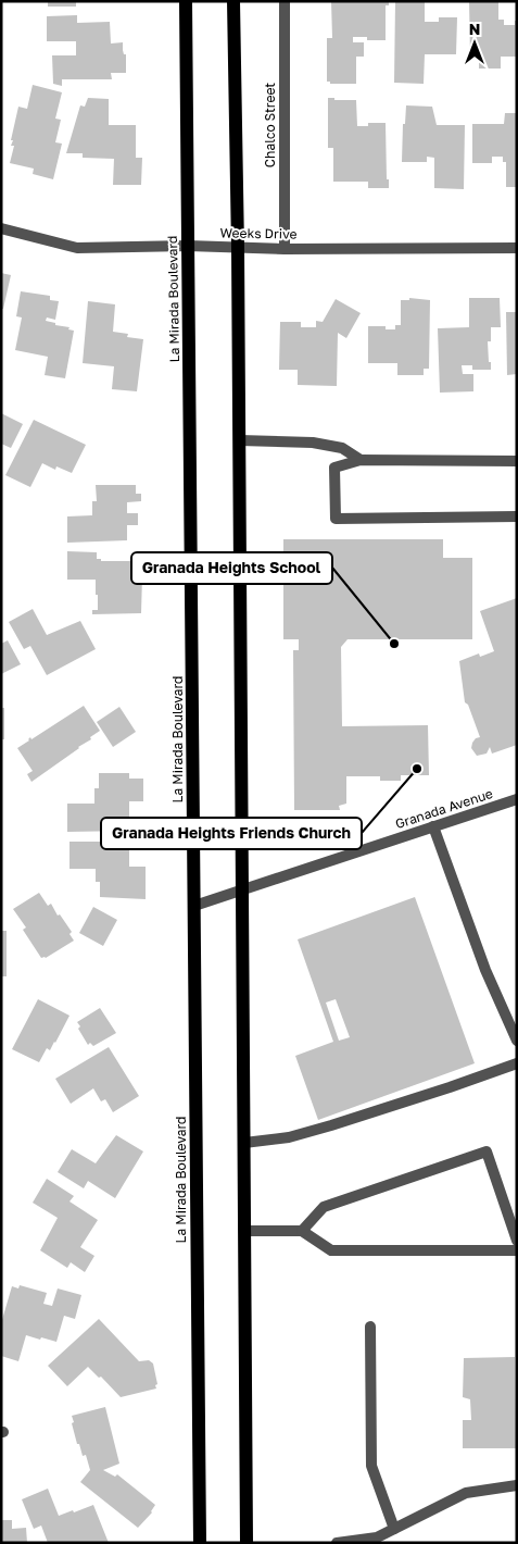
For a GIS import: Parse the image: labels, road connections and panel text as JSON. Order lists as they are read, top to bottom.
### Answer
{
  "streets": {
    "main road": ["La Mirada Boulevard"],
    "street": ["Chalco Street", "Weeks Drive", "Granada Avenue"]
  },
  "crossings": [
    ["Chalco Street", "Weeks Drive"],
    ["Weeks Drive", "La Mirada Boulevard"],
    ["La Mirada Boulevard", "Granada Avenue"]
  ],
  "places": ["Granada Heights School", "Granada Heights Friends Church"],
  "north": "top"
}
